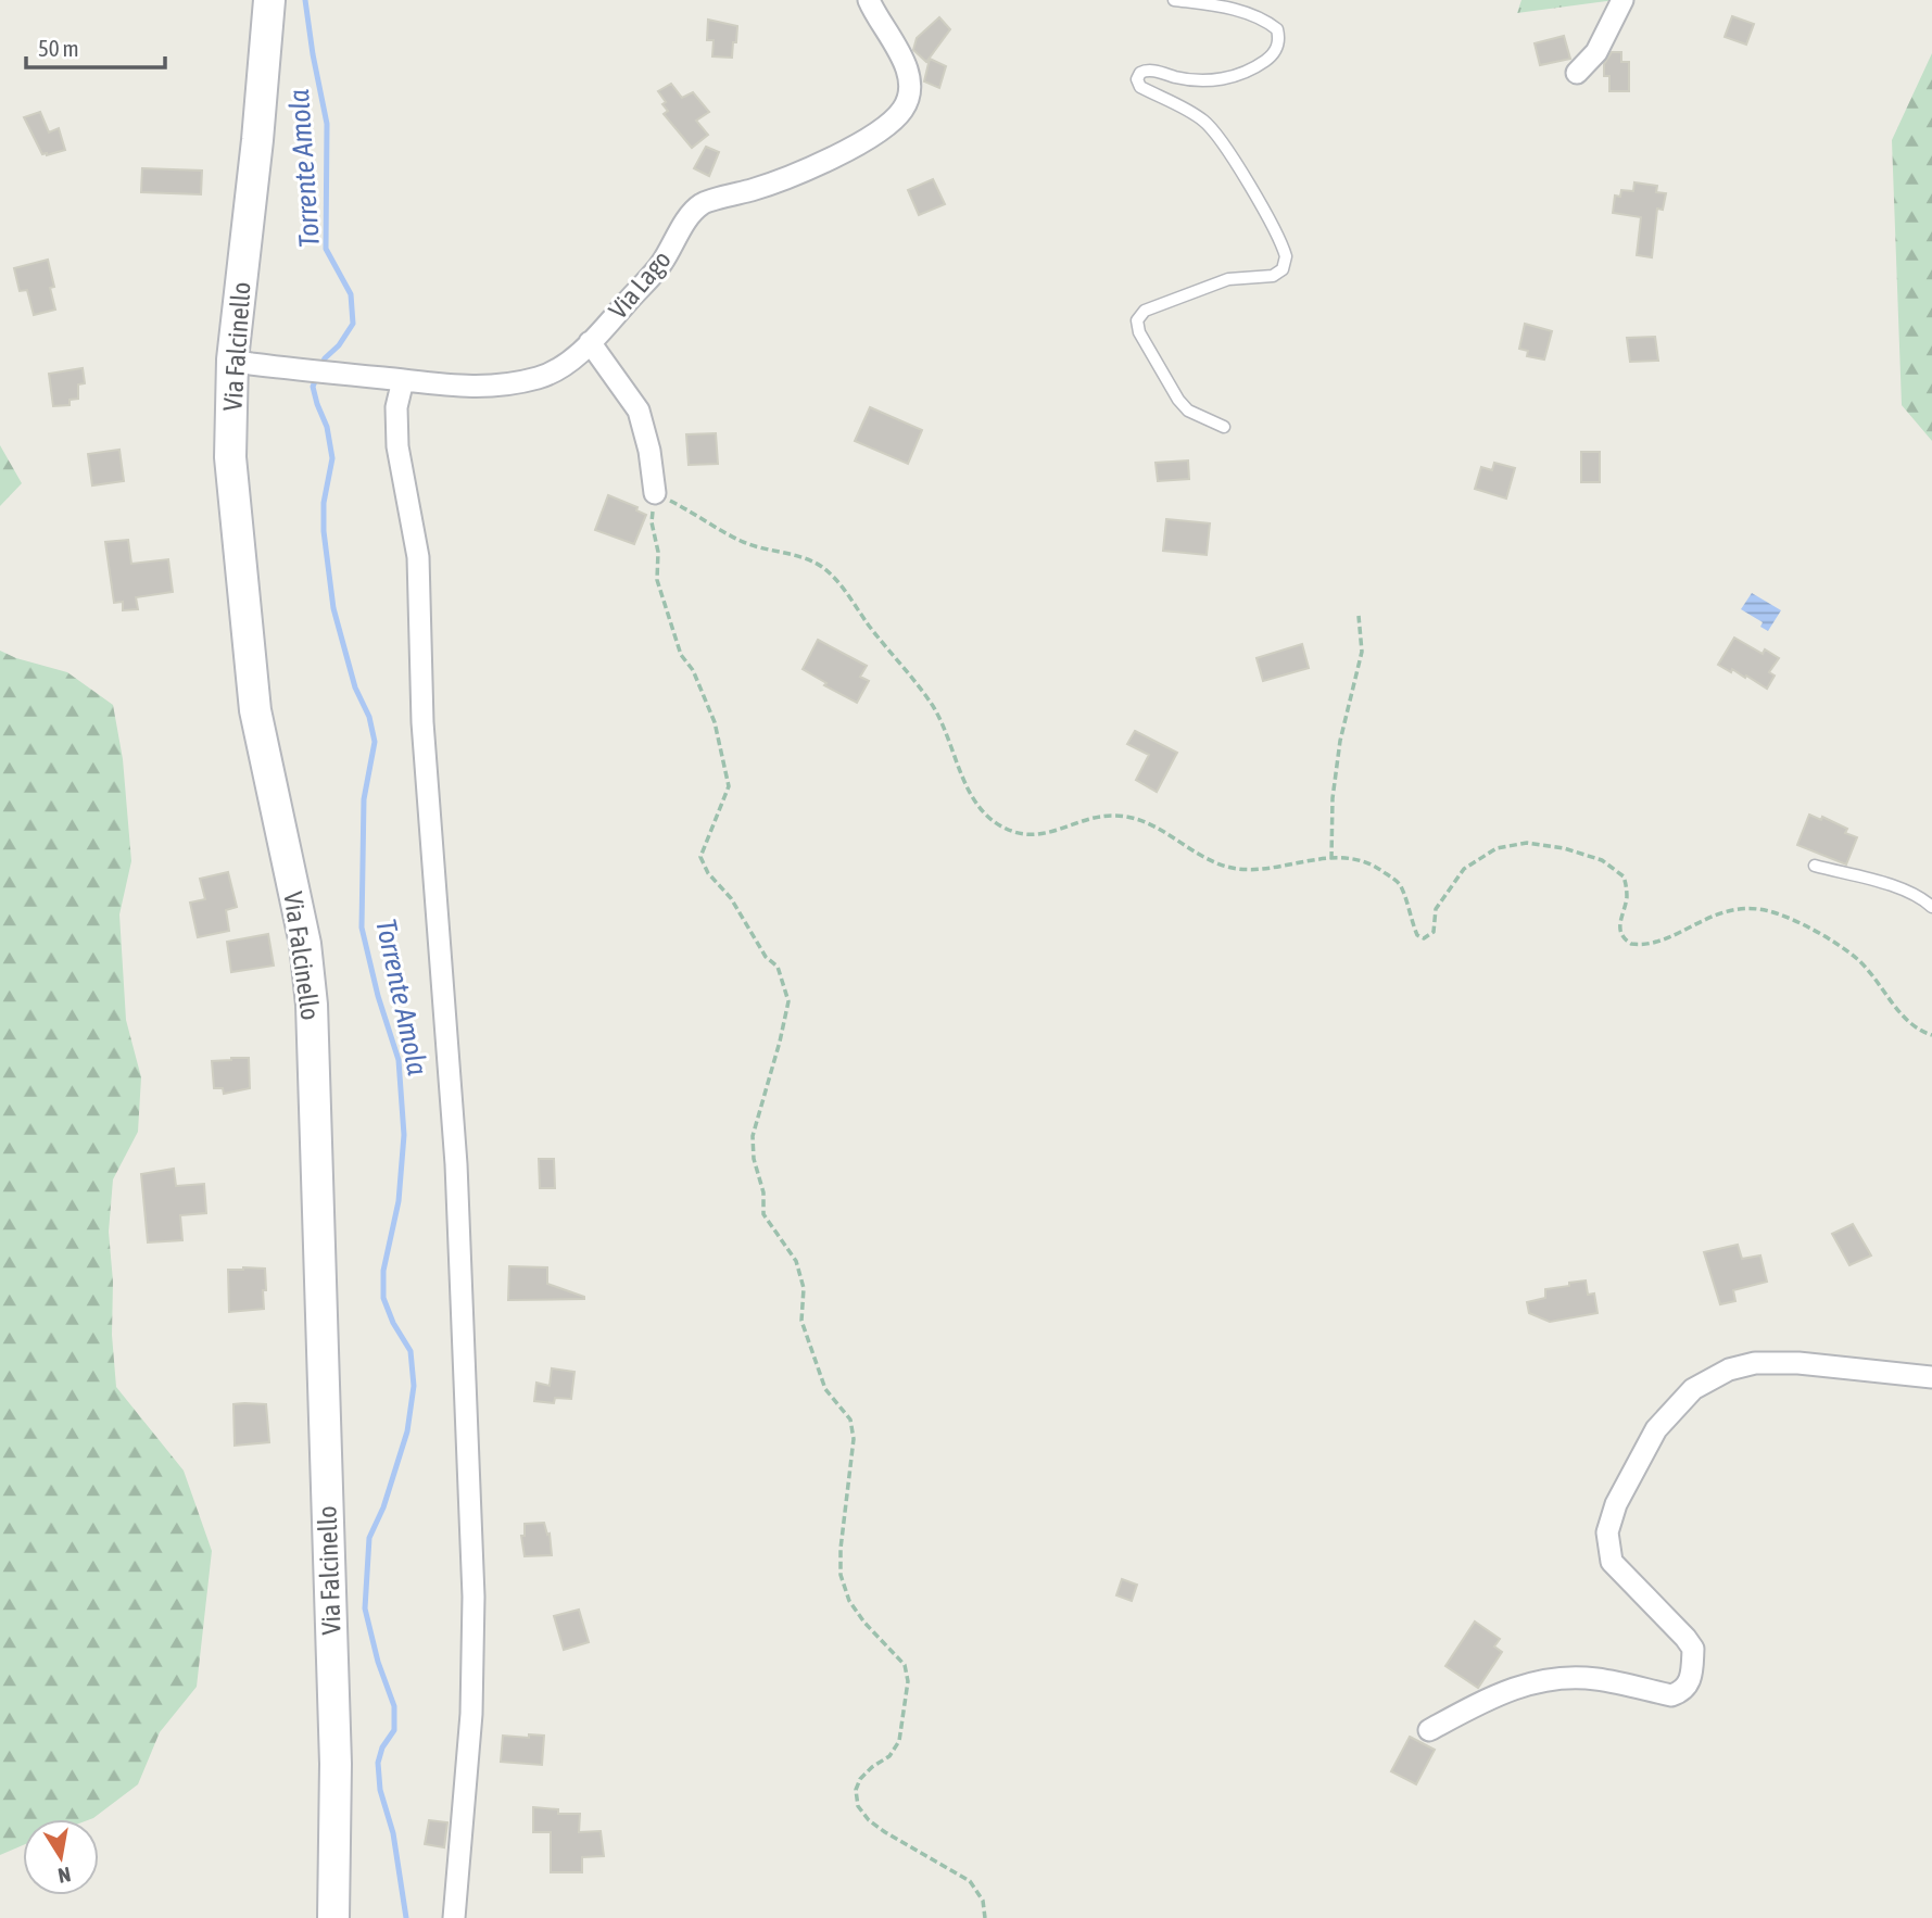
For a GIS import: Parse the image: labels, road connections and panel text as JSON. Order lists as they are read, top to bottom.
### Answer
{
  "streets": {
    "street": ["Via Lago", "Via Falcinello"]
  },
  "crossings": [
    ["Via Lago", "Via Falcinello"]
  ],
  "water": ["Torrente Amola"],
  "scale_bar": "50 m",
  "north": "bottom"
}
